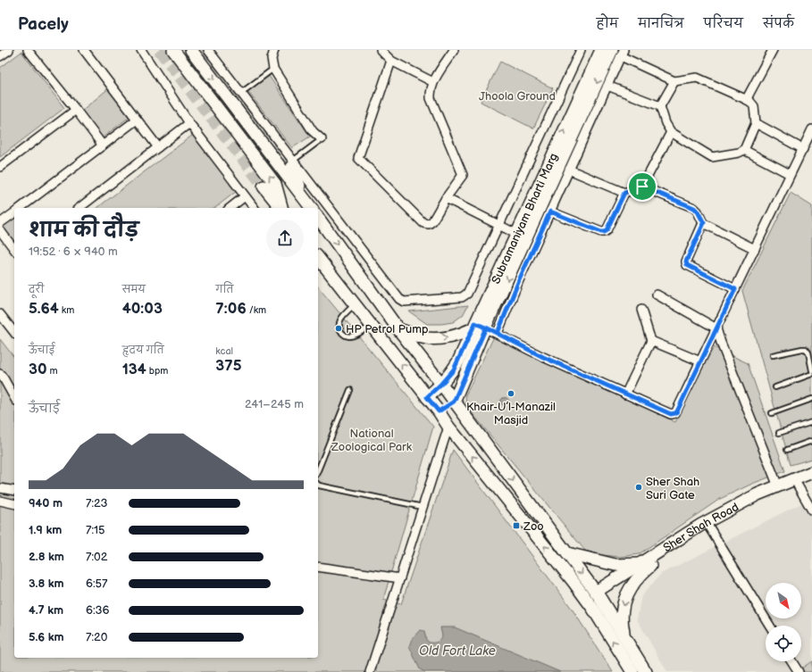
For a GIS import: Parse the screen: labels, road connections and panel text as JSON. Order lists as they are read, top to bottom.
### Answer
{
  "streets": {
    "main road": ["Subramaniyam Bharti Marg", "Sher Shah Road"]
  },
  "water": ["Old Fort Lake"],
  "parks": ["Jhoola Ground", "National Zoological Park"],
  "places": {
    "other": ["HP Petrol Pump", "Khair-U’l-Manazil Masjid", "Sher Shah Suri Gate"],
    "transit": ["Zoo"]
  },
  "north": "bottom right",
  "page": {
    "header": "Pacely",
    "nav": [
      "होम",
      "मानचित्र",
      "परिचय",
      "संपर्क"
    ],
    "heading": ["शाम की दौड़", "19:52 · 6 × 940 m"],
    "stats": [
      ["दूरी", "5.64 km"],
      ["समय", "40:03"],
      ["गति", "7:06 /km"],
      ["ऊँचाई", "30 m"],
      ["हृदय गति", "134 bpm"],
      ["kcal", "375"]
    ],
    "chart": ["ऊँचाई", "241–245 m"],
    "list": [
      {
        "name": "940 m",
        "note": "7:23"
      },
      {
        "name": "1.9 km",
        "note": "7:15"
      },
      {
        "name": "2.8 km",
        "note": "7:02"
      },
      {
        "name": "3.8 km",
        "note": "6:57"
      },
      {
        "name": "4.7 km",
        "note": "6:36"
      },
      {
        "name": "5.6 km",
        "note": "7:20"
      }
    ]
  }
}
